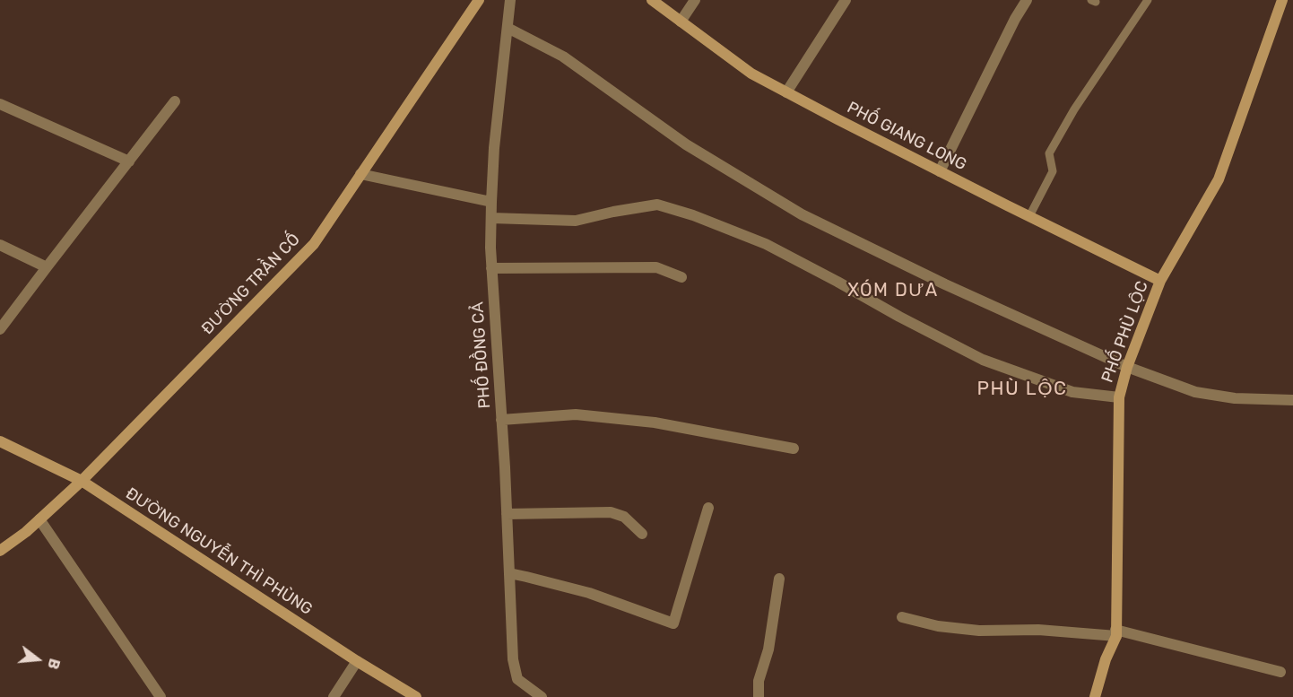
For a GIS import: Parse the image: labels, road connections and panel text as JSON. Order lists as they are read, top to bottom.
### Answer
{
  "streets": {
    "street": [
      "PHỐ GIANG LONG",
      "ĐƯỜNG TRẦN CỐ",
      "PHỐ PHÙ LỘC",
      "PHỐ ĐỒNG CẢ",
      "ĐƯỜNG NGUYỄN THÌ PHÙNG"
    ]
  },
  "crossings": [
    ["PHỐ GIANG LONG", "PHỐ PHÙ LỘC"],
    ["ĐƯỜNG TRẦN CỐ", "ĐƯỜNG NGUYỄN THÌ PHÙNG"]
  ],
  "districts": ["XÓM DƯA", "PHÙ LỘC"],
  "north": "right"
}
